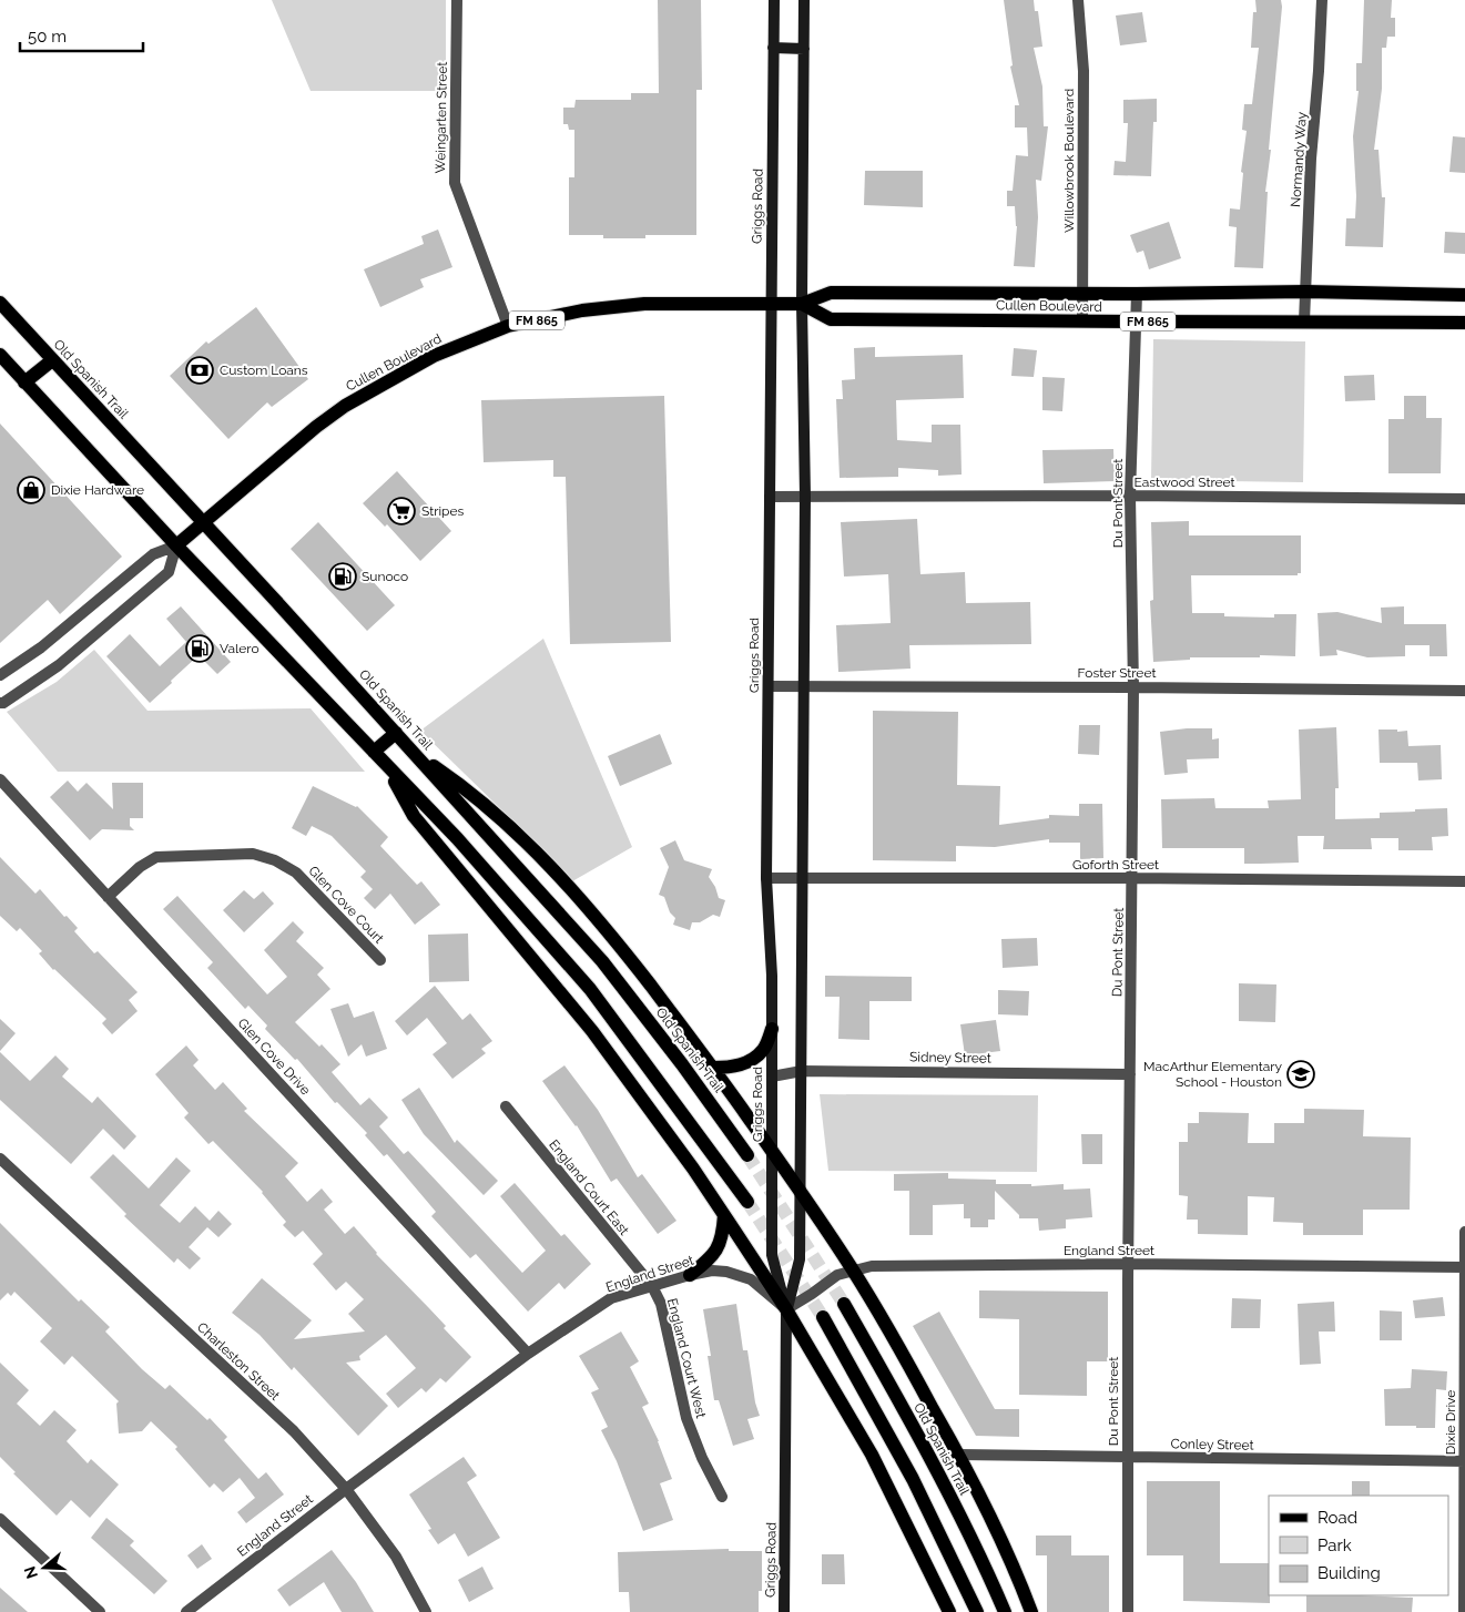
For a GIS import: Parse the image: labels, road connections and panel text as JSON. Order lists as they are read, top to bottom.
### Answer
{
  "streets": {
    "main road": [
      "Griggs Road",
      "Cullen Boulevard",
      "FM 865",
      "Old Spanish Trail"
    ],
    "street": [
      "Weingarten Street",
      "Normandy Way",
      "Willowbrook Boulevard",
      "Eastwood Street",
      "Du Pont Street",
      "Foster Street",
      "Goforth Street",
      "Glen Cove Court",
      "Glen Cove Drive",
      "Sidney Street",
      "England Court East",
      "England Street",
      "England Court West",
      "Charleston Street",
      "Dixie Drive",
      "Conley Street"
    ]
  },
  "crossings": [
    ["Weingarten Street", "Cullen Boulevard"],
    ["Normandy Way", "Cullen Boulevard"],
    ["Willowbrook Boulevard", "Cullen Boulevard"],
    ["Griggs Road", "Cullen Boulevard"],
    ["Griggs Road", "Eastwood Street"],
    ["Griggs Road", "Foster Street"],
    ["Griggs Road", "Goforth Street"],
    ["Griggs Road", "Sidney Street"],
    ["Griggs Road", "England Street"],
    ["Cullen Boulevard", "Old Spanish Trail"],
    ["Cullen Boulevard", "Du Pont Street"],
    ["Eastwood Street", "Du Pont Street"],
    ["Du Pont Street", "Foster Street"],
    ["Du Pont Street", "Goforth Street"],
    ["Du Pont Street", "Sidney Street"],
    ["Du Pont Street", "England Street"],
    ["Du Pont Street", "Conley Street"],
    ["Glen Cove Court", "Glen Cove Drive"],
    ["Glen Cove Drive", "England Street"],
    ["England Court East", "England Street"],
    ["England Court East", "England Court West"],
    ["England Street", "England Court West"],
    ["England Street", "Charleston Street"],
    ["England Street", "Dixie Drive"],
    ["Dixie Drive", "Conley Street"]
  ],
  "places": {
    "bank": ["Custom Loans"],
    "shop": ["Dixie Hardware"],
    "supermarket": ["Stripes"],
    "fuel station": ["Sunoco", "Valero"],
    "school or university": ["MacArthur Elementary School - Houston"]
  },
  "legend": ["Road", "Park", "Building"],
  "scale_bar": "50 m",
  "north": "left"
}
